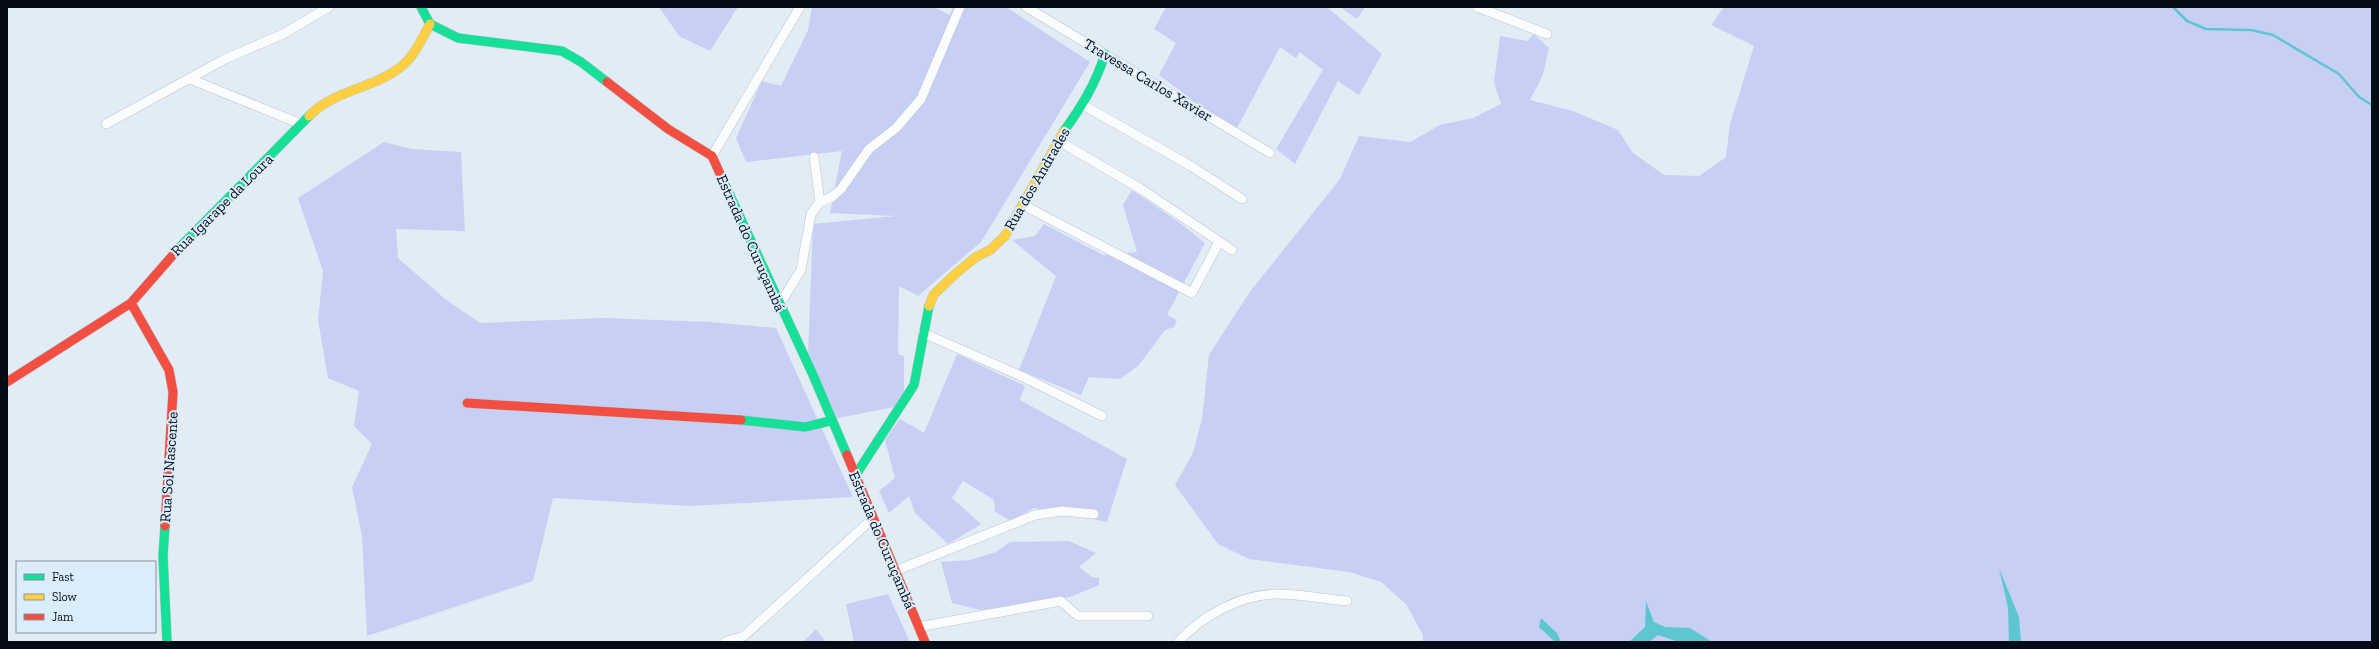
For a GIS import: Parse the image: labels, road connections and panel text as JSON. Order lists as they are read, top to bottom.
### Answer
{
  "streets": {
    "street": [
      "Travessa Carlos Xavier",
      "Rua dos Andrades",
      "Rua Igarape da Loura",
      "Estrada do Curuçambá",
      "Rua Sol Nascente"
    ]
  },
  "crossings": [
    ["Travessa Carlos Xavier", "Rua dos Andrades"],
    ["Rua dos Andrades", "Estrada do Curuçambá"],
    ["Rua Igarape da Loura", "Estrada do Curuçambá"],
    ["Rua Igarape da Loura", "Rua Sol Nascente"]
  ],
  "legend": ["Fast", "Slow", "Jam"]
}
